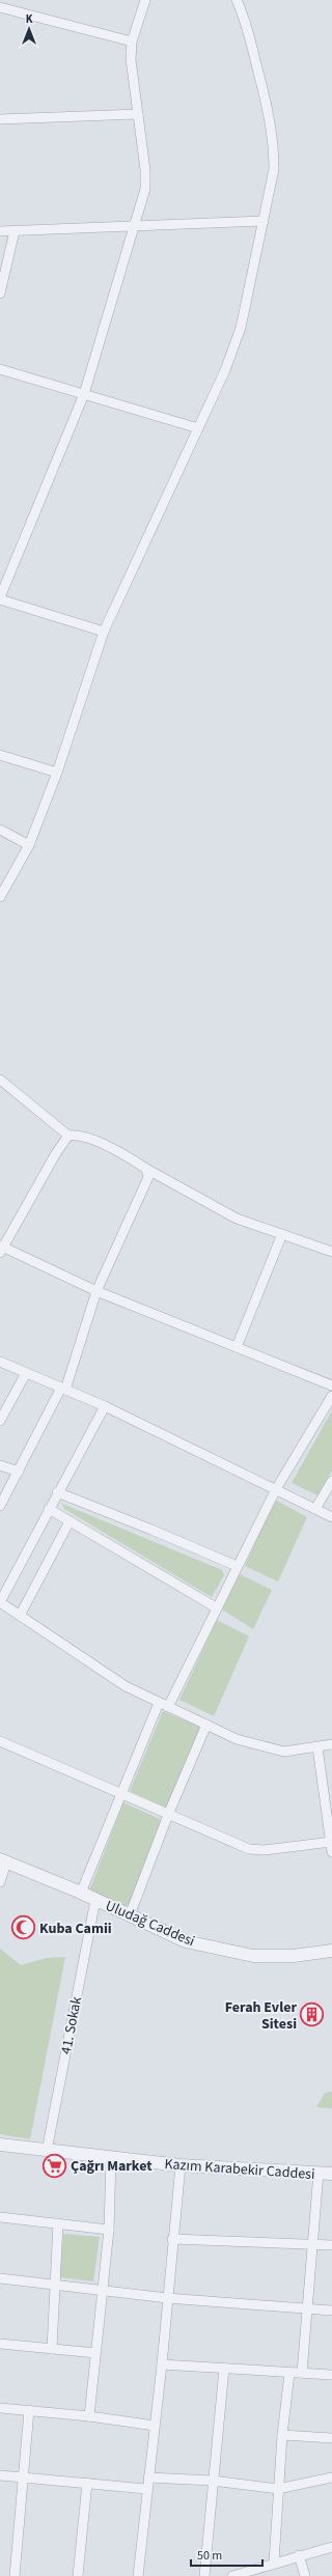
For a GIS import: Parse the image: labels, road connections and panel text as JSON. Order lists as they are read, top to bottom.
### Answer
{
  "streets": {
    "street": ["Uludağ Caddesi", "41. Sokak", "Kazım Karabekir Caddesi"]
  },
  "crossings": [
    ["Uludağ Caddesi", "41. Sokak"],
    ["41. Sokak", "Kazım Karabekir Caddesi"]
  ],
  "places": {
    "mosque": ["Kuba Camii"],
    "building": ["Ferah Evler Sitesi"],
    "supermarket": ["Çağrı Market"]
  },
  "scale_bar": "50 m",
  "north": "top"
}
